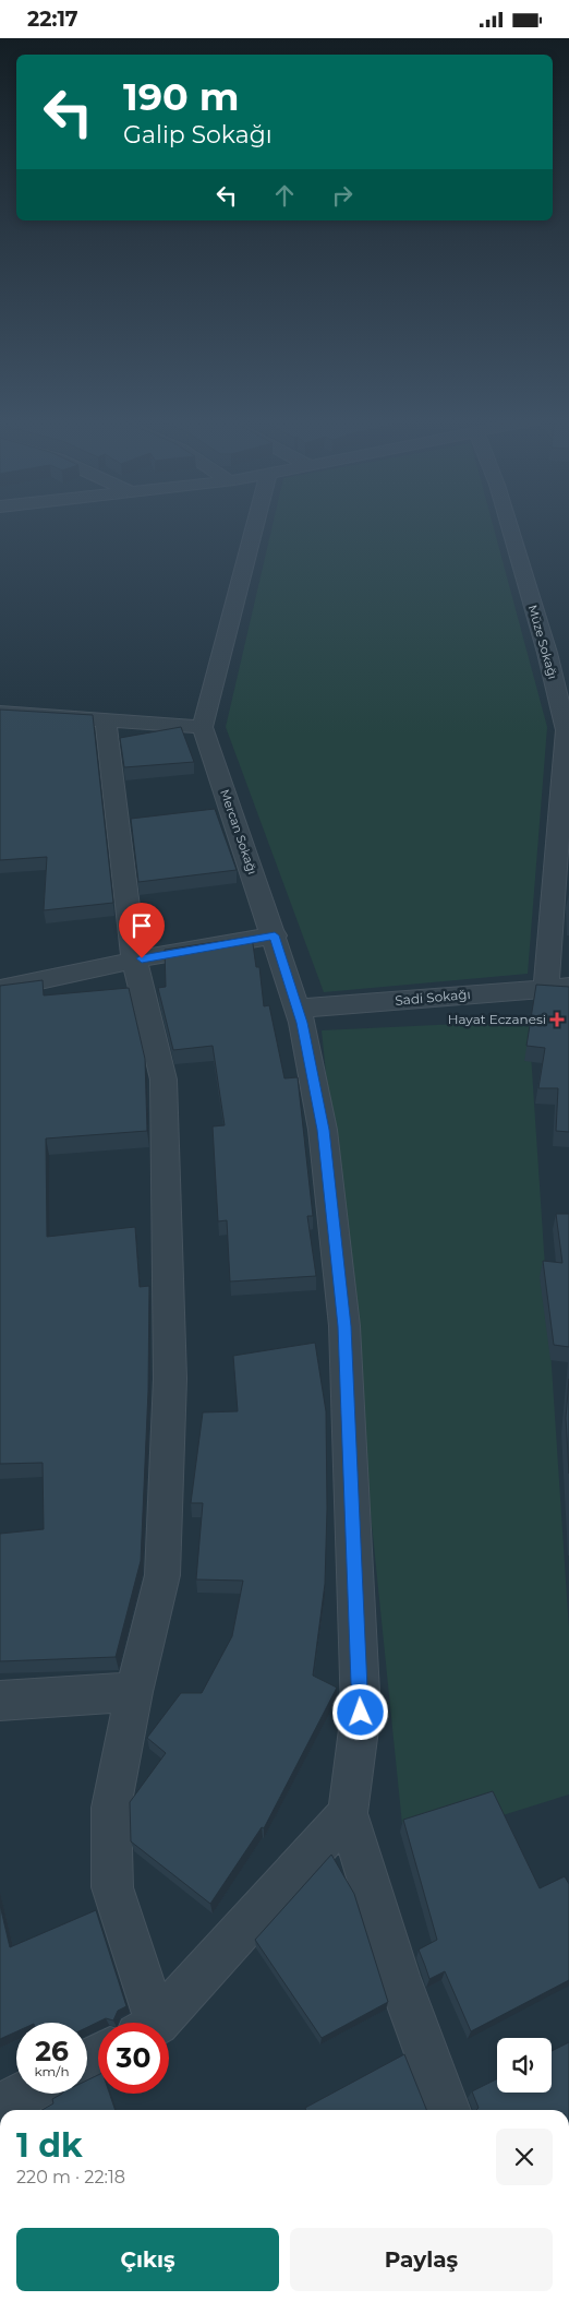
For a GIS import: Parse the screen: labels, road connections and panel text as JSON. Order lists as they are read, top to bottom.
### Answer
{
  "streets": {
    "street": ["Müze Sokağı", "Mercan Sokağı", "Sadi Sokağı"]
  },
  "crossings": [
    ["Müze Sokağı", "Sadi Sokağı"],
    ["Mercan Sokağı", "Sadi Sokağı"]
  ],
  "places": {
    "health": ["Hayat Eczanesi"]
  },
  "page": {
    "status": "22:17",
    "turn": ["190 m", "Galip Sokağı"],
    "speed": "26 km/h",
    "limit": "30",
    "heading": ["1 dk", "220 m · 22:18"],
    "buttons": ["Çıkış", "Paylaş"]
  }
}
